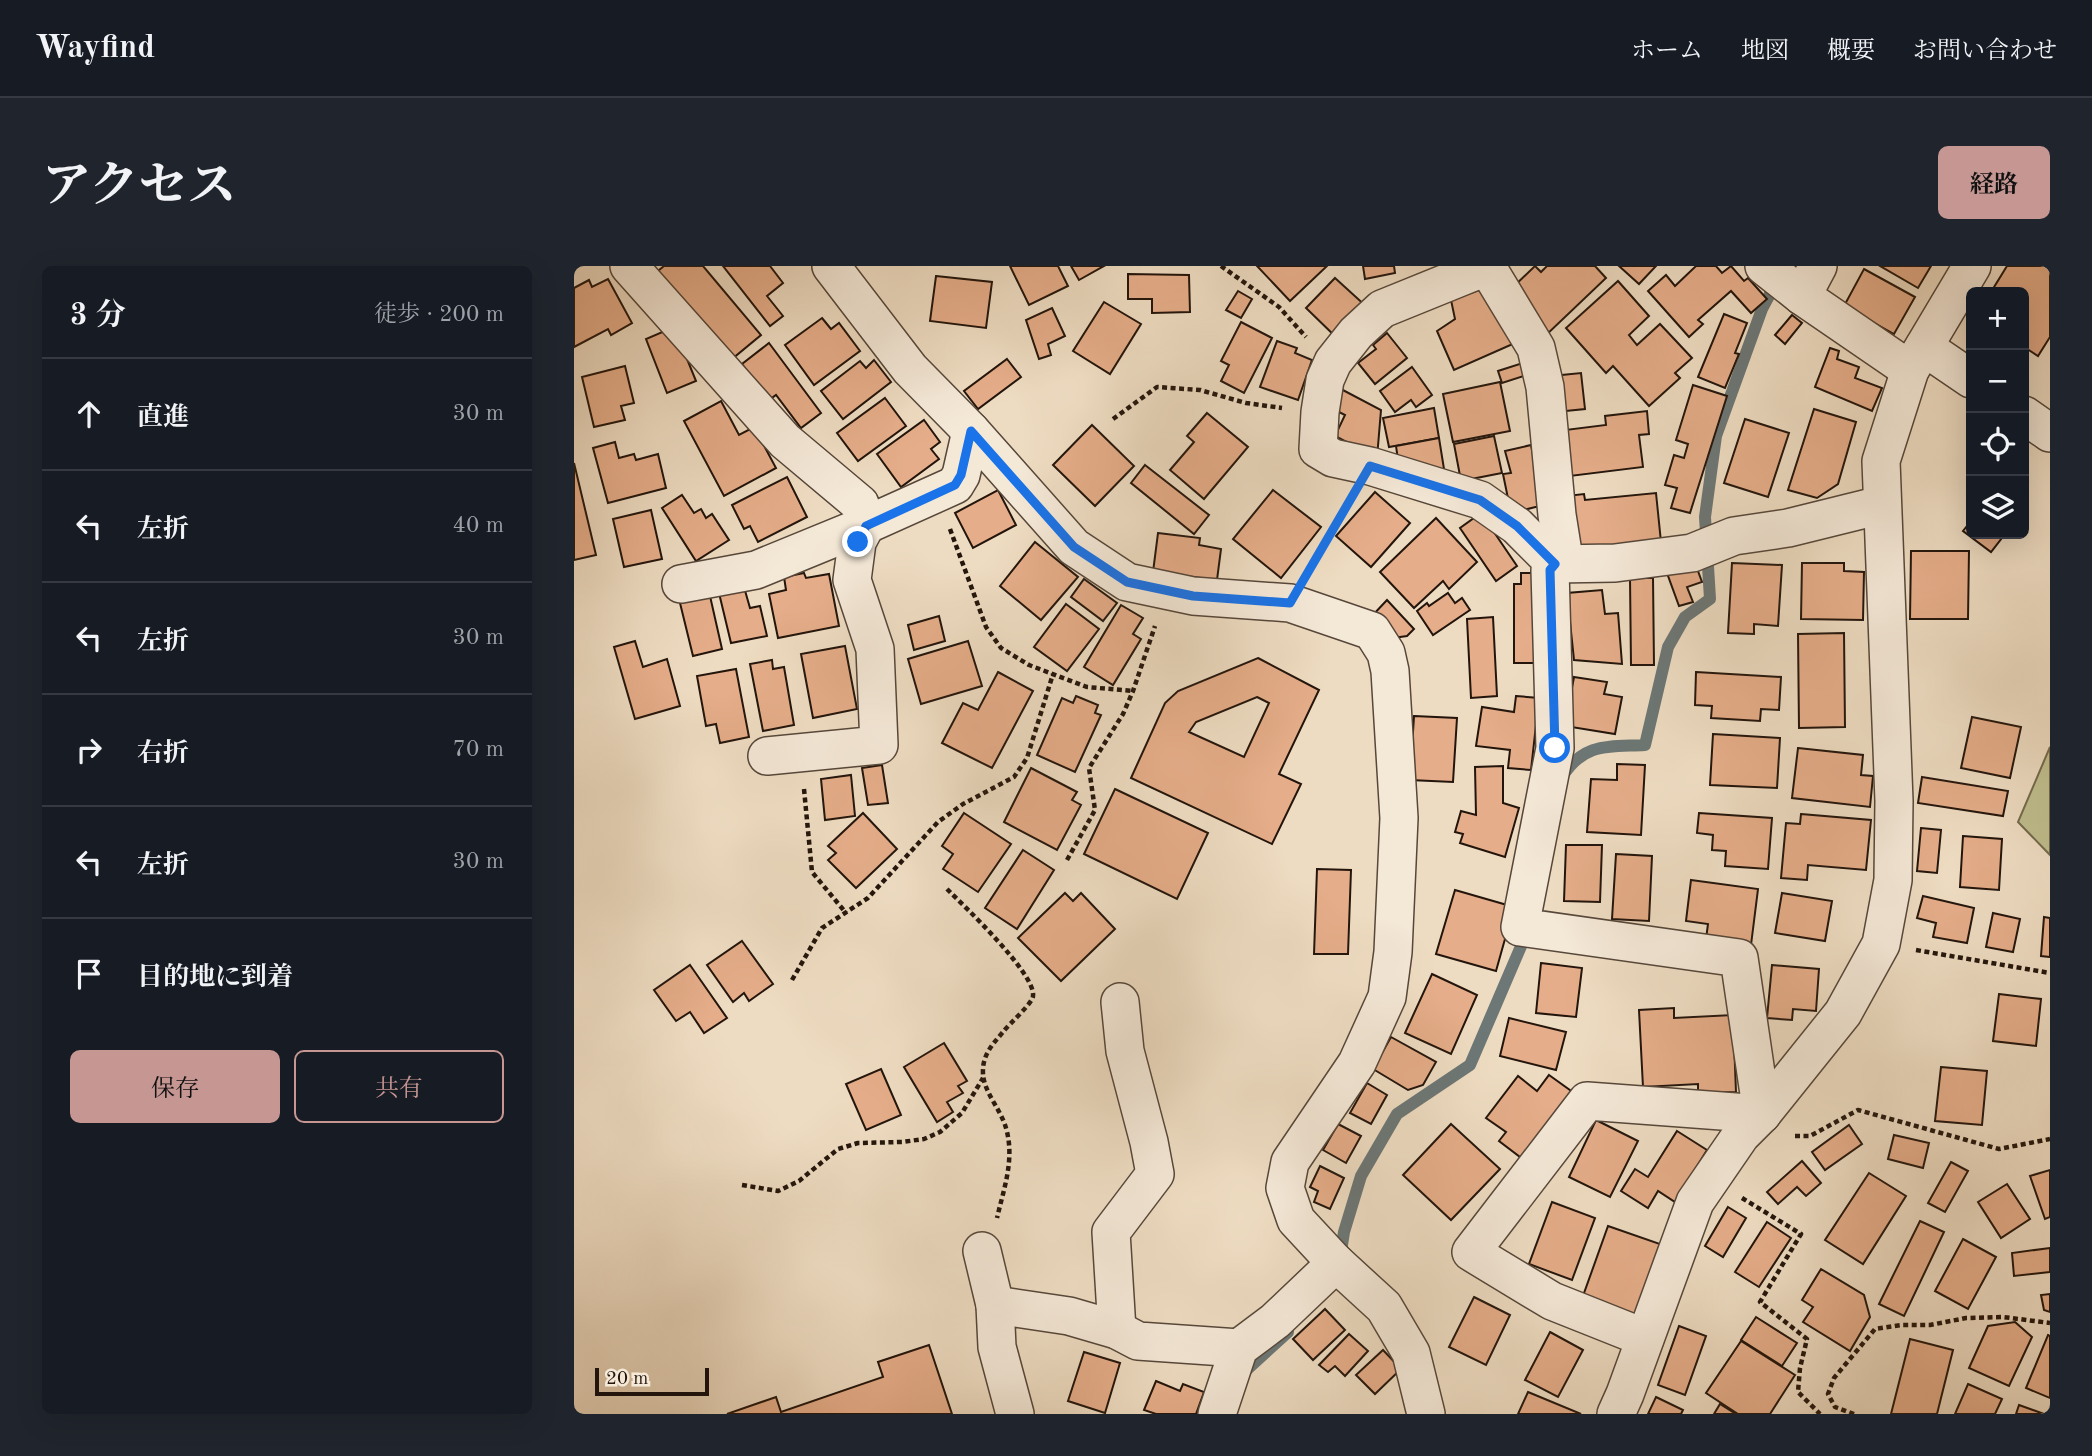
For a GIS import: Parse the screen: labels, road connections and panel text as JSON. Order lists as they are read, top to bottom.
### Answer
{
  "scale_bar": "20 m",
  "page": {
    "header": "Wayfind",
    "nav": [
      "ホーム",
      "地図",
      "概要",
      "お問い合わせ"
    ],
    "title": "アクセス",
    "buttons": [
      "経路",
      ["保存", "共有"]
    ],
    "heading": ["3 分", "徒歩 · 200 m"],
    "map_buttons": ["+", "−"],
    "list": [
      ["直進", "30 m"],
      ["左折", "40 m"],
      ["左折", "30 m"],
      ["右折", "70 m"],
      ["左折", "30 m"],
      "目的地に到着"
    ],
    "scale": "20 m"
  }
}
